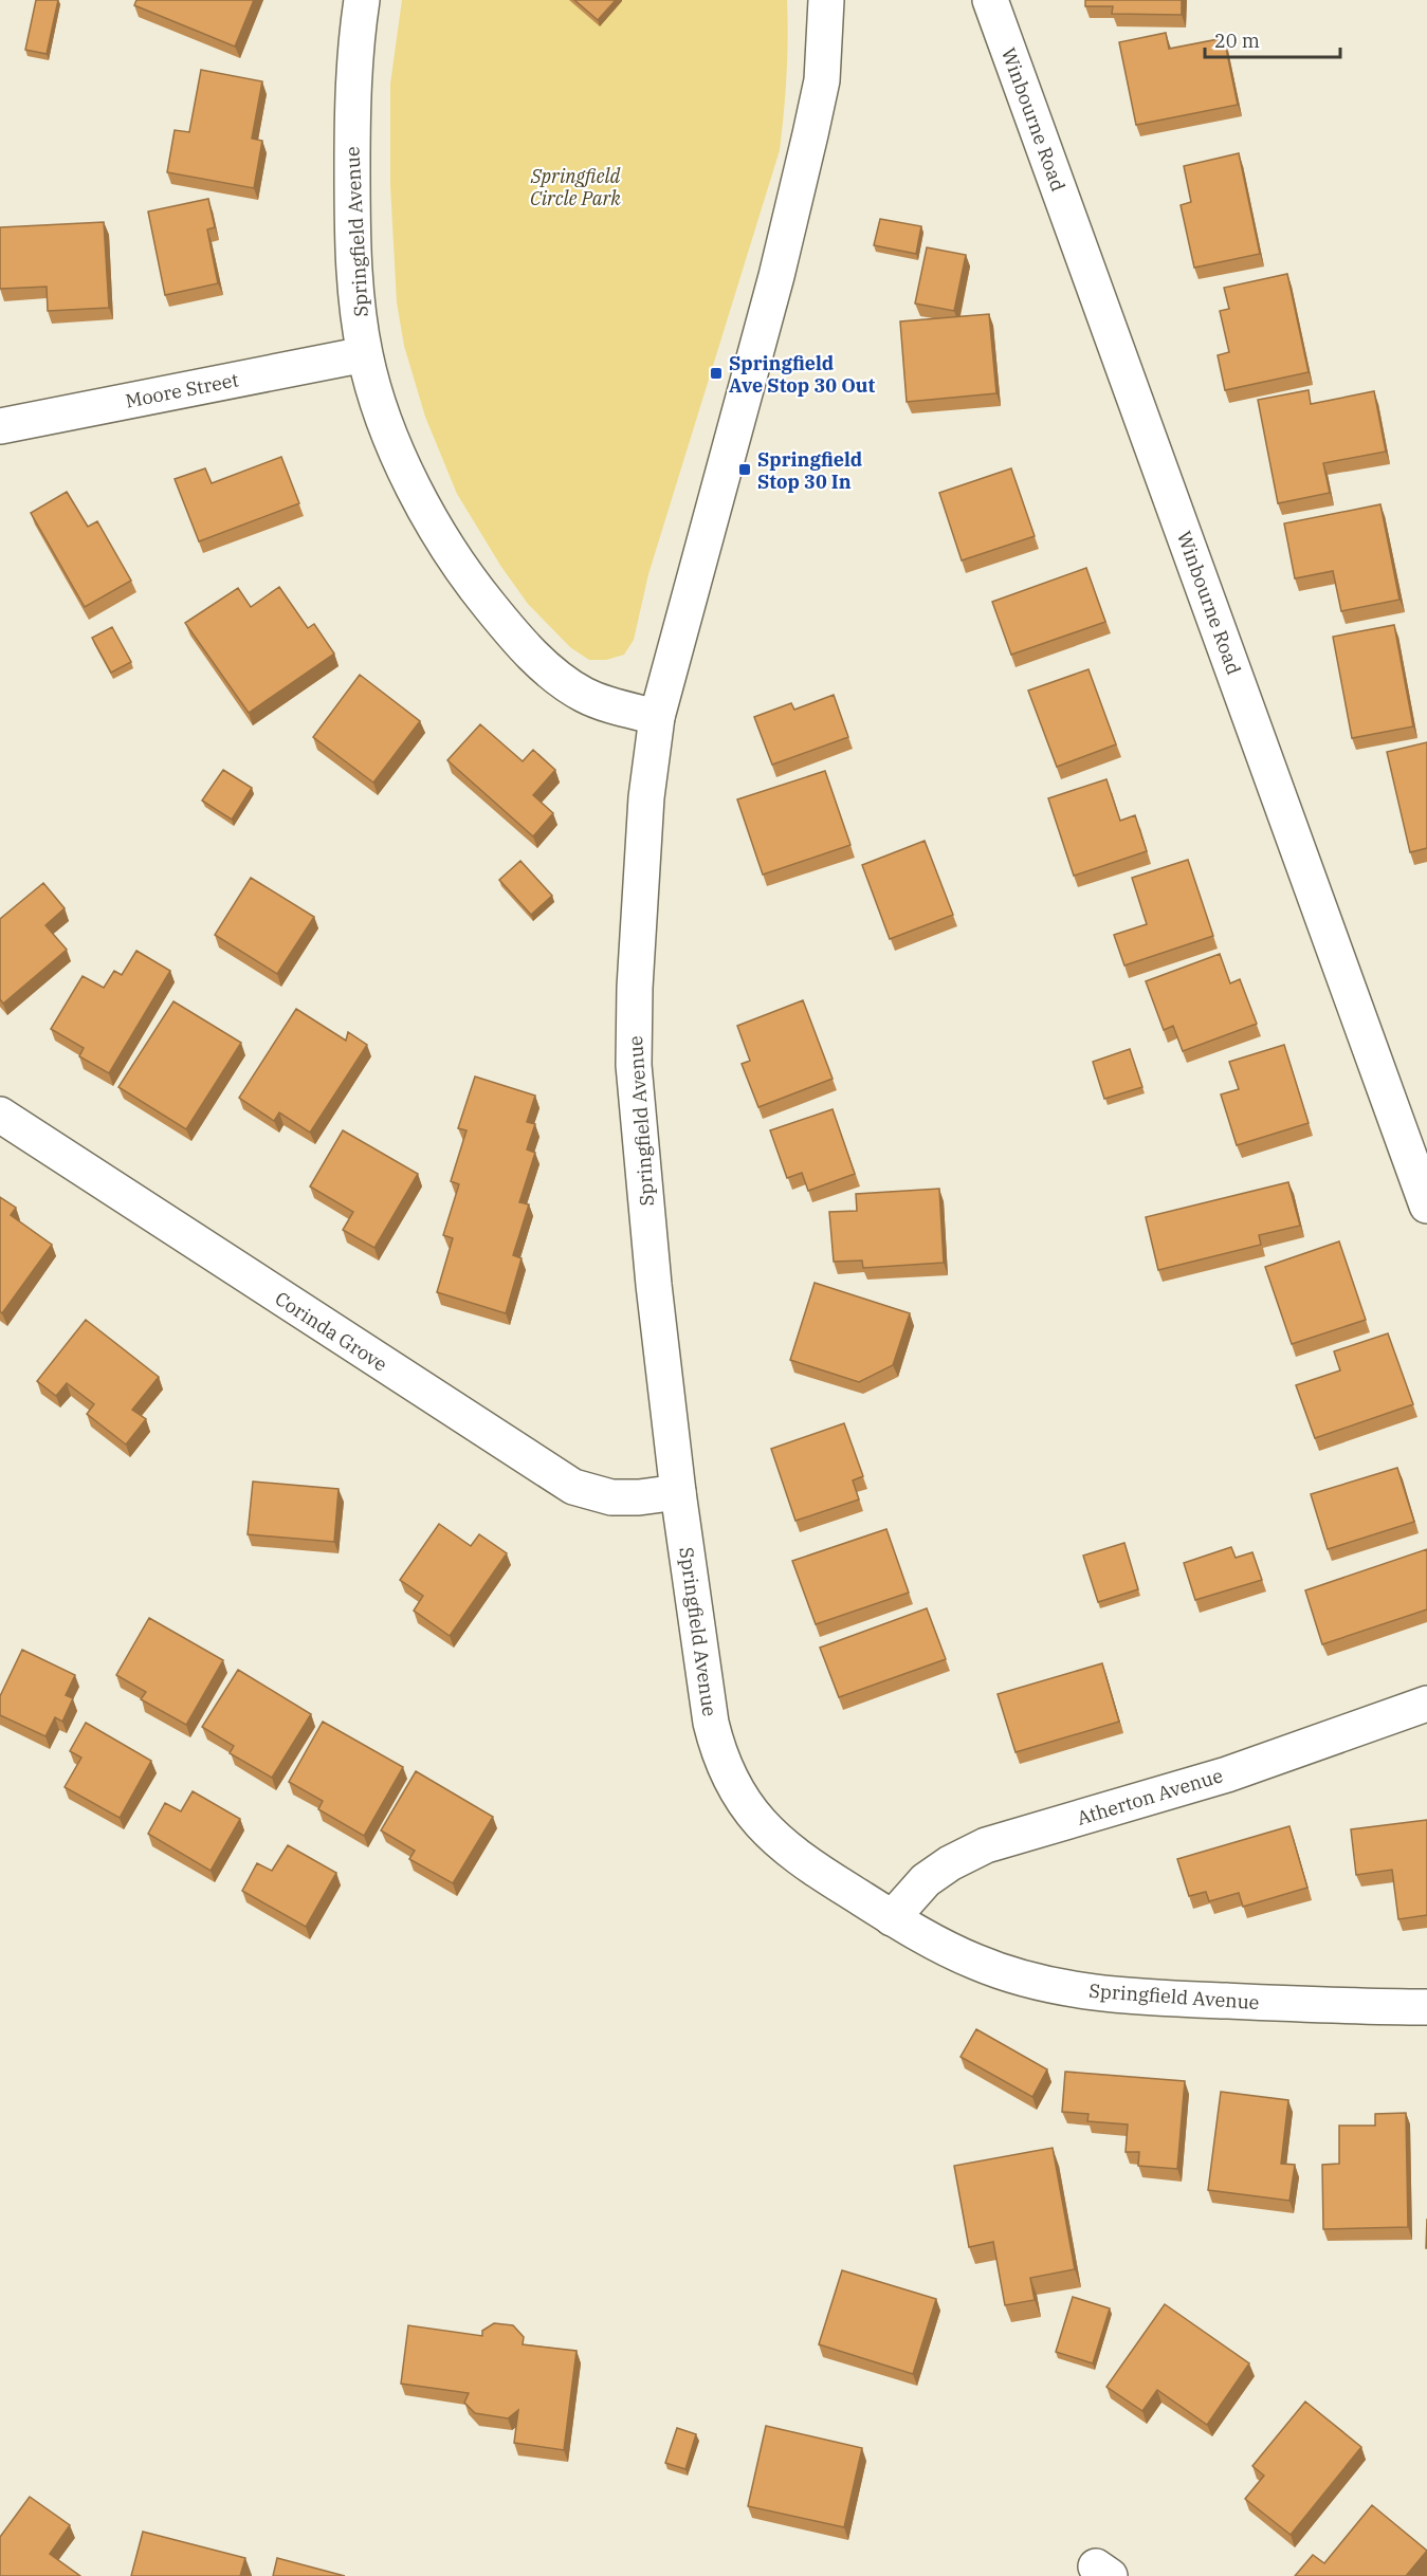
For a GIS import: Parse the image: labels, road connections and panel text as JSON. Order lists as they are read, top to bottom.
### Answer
{
  "streets": {
    "street": [
      "Winbourne Road",
      "Springfield Avenue",
      "Moore Street",
      "Corinda Grove",
      "Atherton Avenue"
    ]
  },
  "crossings": [
    ["Springfield Avenue", "Moore Street"],
    ["Springfield Avenue", "Corinda Grove"],
    ["Springfield Avenue", "Atherton Avenue"]
  ],
  "parks": ["Springfield Circle Park"],
  "places": {
    "transit": ["Springfield Ave Stop 30 Out", "Springfield Stop 30 In"]
  },
  "scale_bar": "20 m"
}
